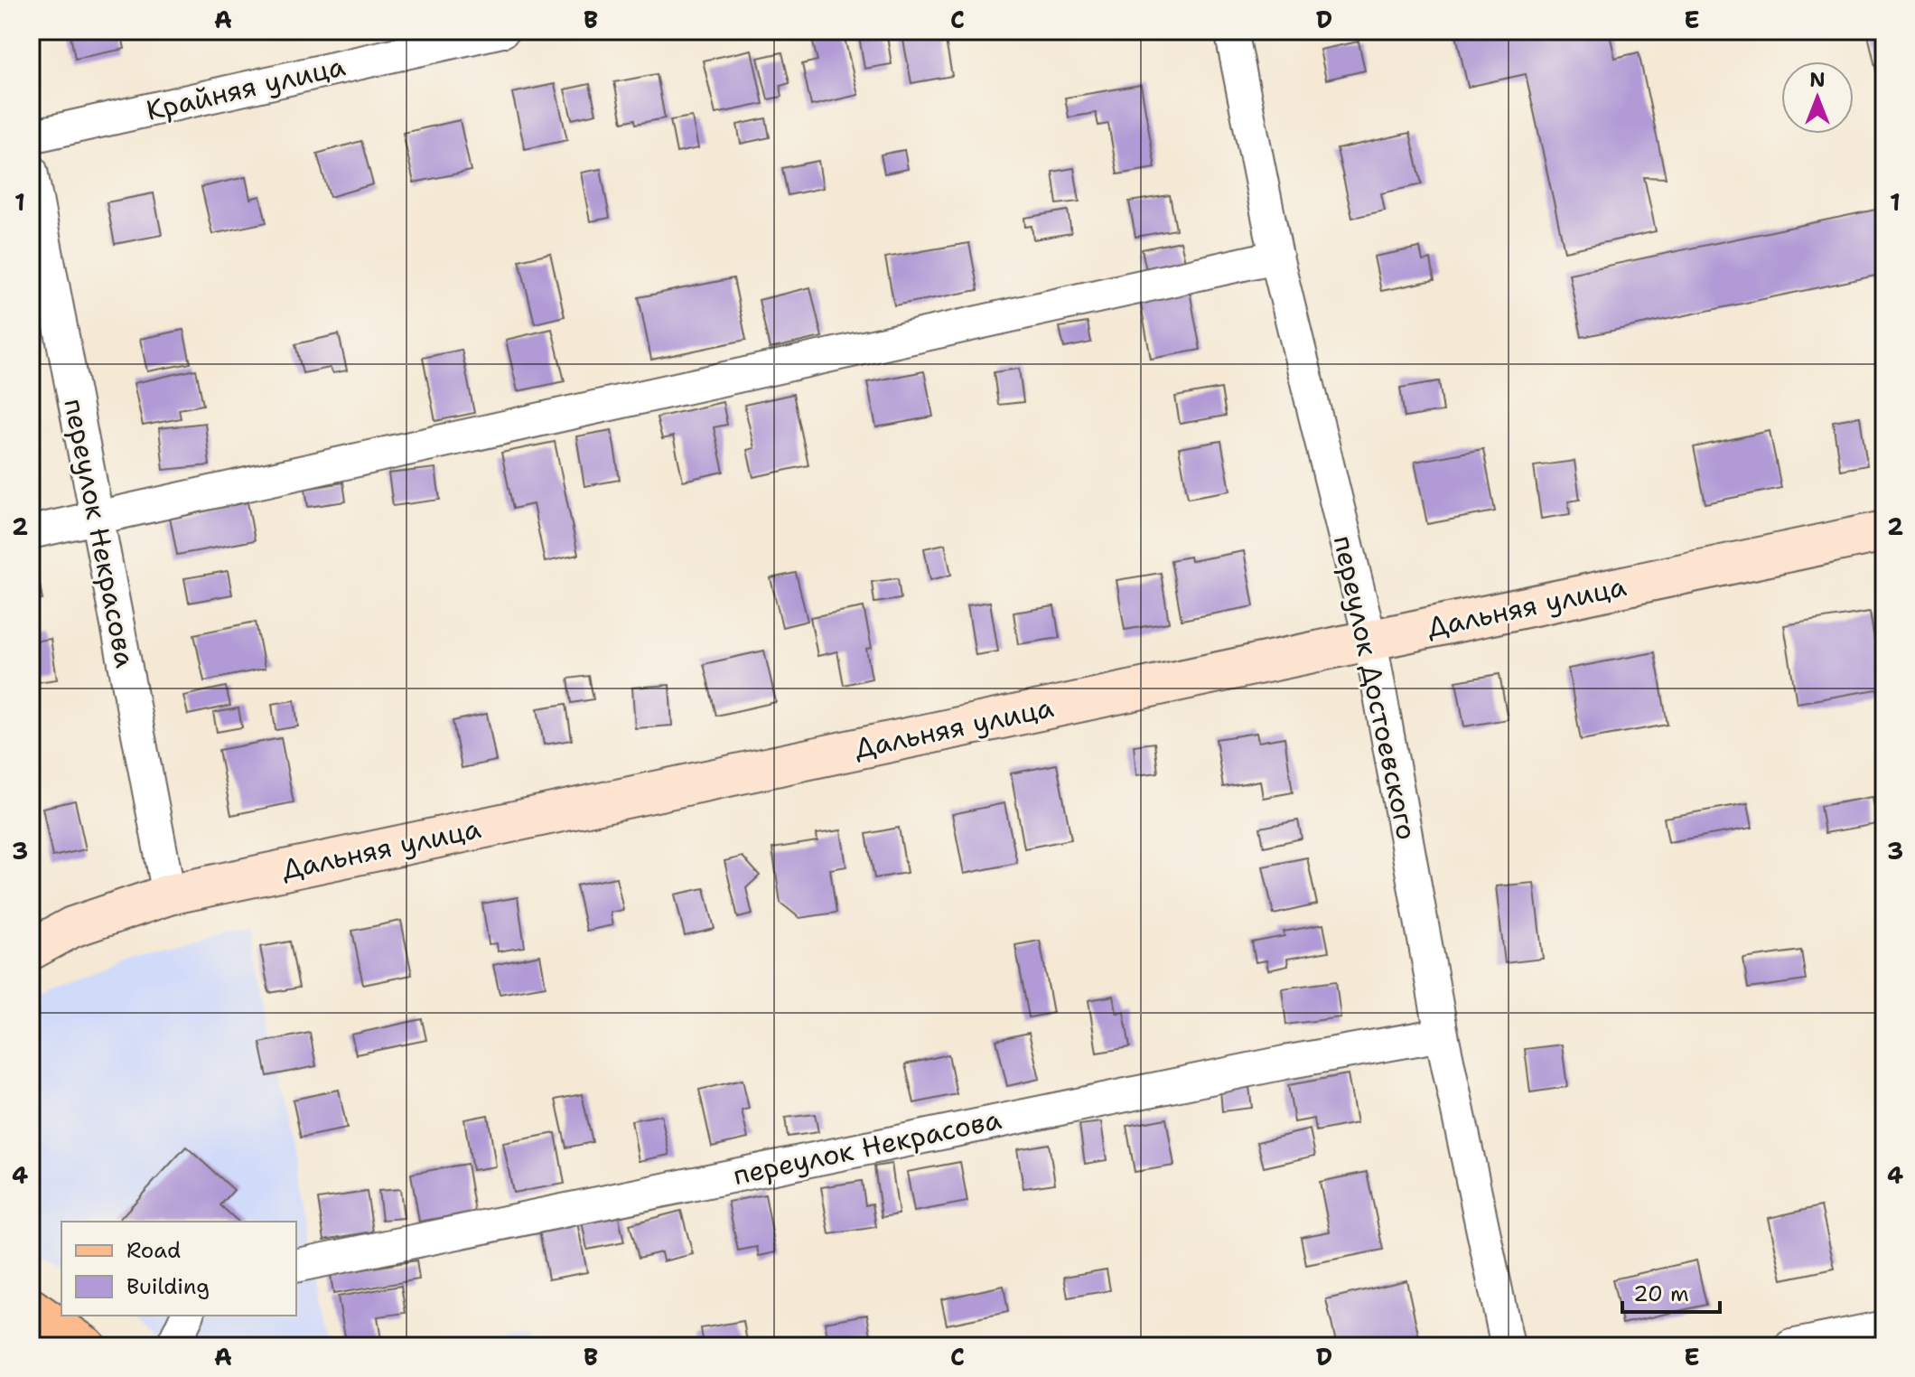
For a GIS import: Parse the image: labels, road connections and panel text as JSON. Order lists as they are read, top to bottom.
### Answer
{
  "streets": {
    "main road": ["Дальняя улица"],
    "street": ["Крайняя улица", "переулок Некрасова", "переулок Достоевского"]
  },
  "crossings": [
    ["переулок Некрасова", "Дальняя улица"],
    ["переулок Некрасова", "переулок Достоевского"],
    ["Дальняя улица", "переулок Достоевского"]
  ],
  "legend": ["Road", "Building"],
  "scale_bar": "20 m",
  "north": "top",
  "grid": {
    "columns": [
      "A",
      "B",
      "C",
      "D",
      "E"
    ],
    "rows": [
      "1",
      "2",
      "3",
      "4"
    ]
  }
}
